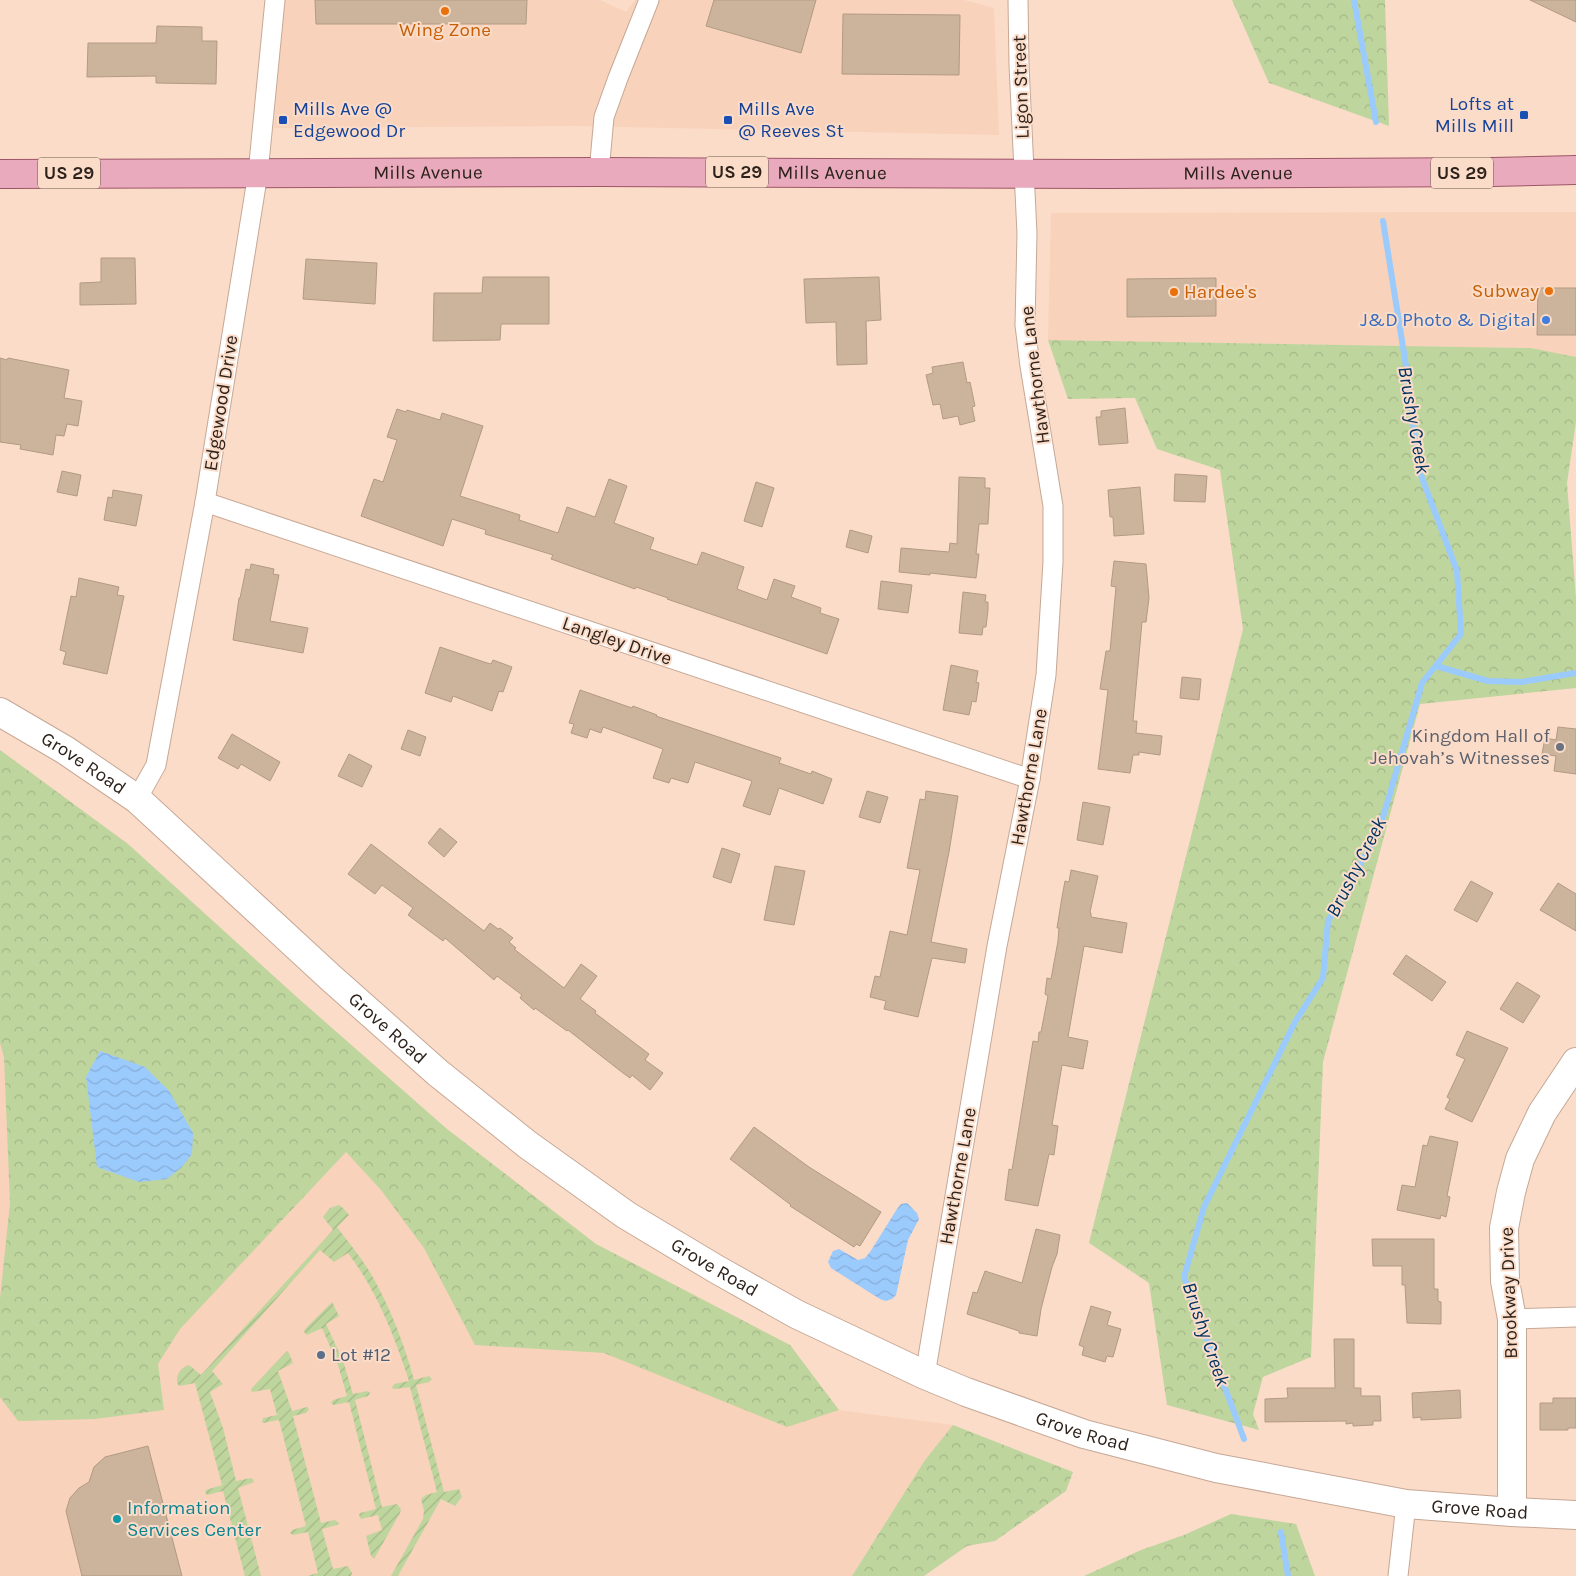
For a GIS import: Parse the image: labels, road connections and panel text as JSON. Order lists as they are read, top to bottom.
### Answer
{
  "streets": {
    "main road": [
      "US 29",
      "Mills Avenue",
      "Grove Road",
      "Brookway Drive"
    ],
    "street": [
      "Ligon Street",
      "Hawthorne Lane",
      "Edgewood Drive",
      "Langley Drive"
    ]
  },
  "crossings": [
    ["Ligon Street", "Mills Avenue"],
    ["Ligon Street", "Hawthorne Lane"],
    ["Mills Avenue", "Hawthorne Lane"],
    ["Mills Avenue", "Edgewood Drive"],
    ["Hawthorne Lane", "Langley Drive"],
    ["Hawthorne Lane", "Grove Road"],
    ["Edgewood Drive", "Langley Drive"],
    ["Edgewood Drive", "Grove Road"],
    ["Grove Road", "Brookway Drive"]
  ],
  "water": ["Brushy Creek"],
  "places": {
    "other": [
      "Wing Zone",
      "Subway",
      "Hardee's",
      "J&D Photo & Digital",
      "Kingdom Hall of Jehovah’s Witnesses",
      "Lot #12",
      "Information Services Center"
    ],
    "transit": ["Lofts at Mills Mill", "Mills Ave @ Edgewood Dr", "Mills Ave @ Reeves St"]
  }
}
